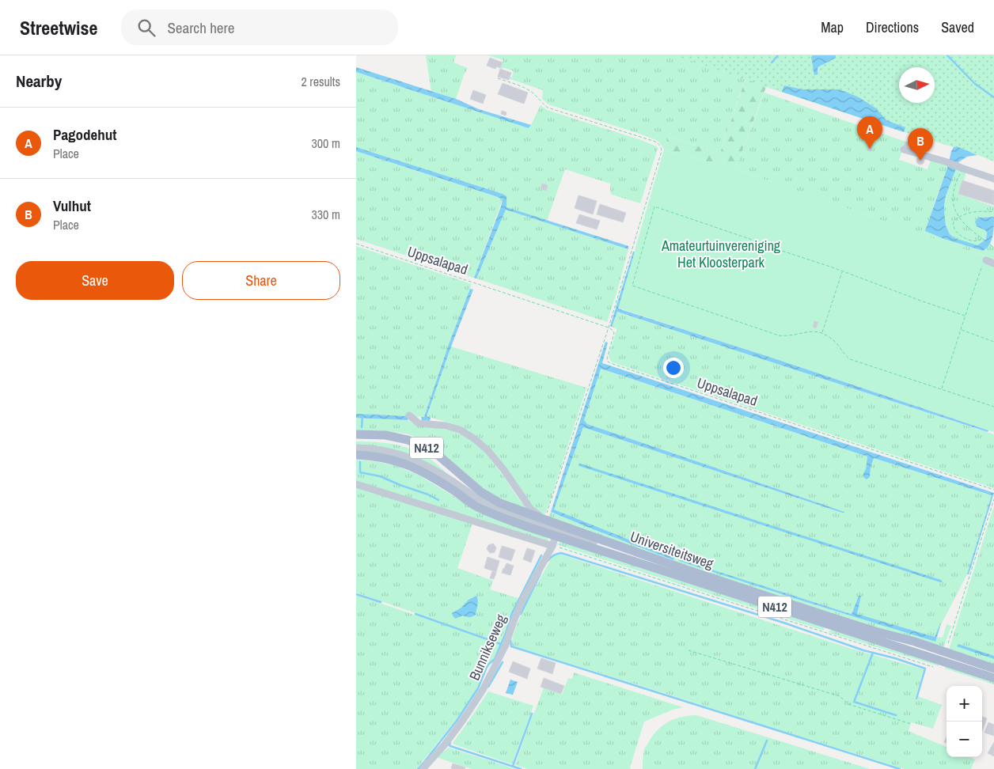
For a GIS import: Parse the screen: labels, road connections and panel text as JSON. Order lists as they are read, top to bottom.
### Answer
{
  "streets": {
    "main road": ["N412", "Universiteitsweg"],
    "street": ["Bunnikseweg"],
    "path": ["Uppsalapad"]
  },
  "crossings": [
    ["Universiteitsweg", "Bunnikseweg"]
  ],
  "parks": ["Amateurtuinvereniging Het Kloosterpark"],
  "north": "right",
  "page": {
    "header": "Streetwise",
    "search": "Search here",
    "nav": ["Map", "Directions", "Saved"],
    "heading": ["Nearby", "2 results"],
    "list": [
      {
        "mark": "A",
        "name": "Pagodehut",
        "note": "Place",
        "value": "300 m"
      },
      {
        "mark": "B",
        "name": "Vulhut",
        "note": "Place",
        "value": "330 m"
      }
    ],
    "pins": ["A", "B"],
    "buttons": ["Save", "Share"],
    "map_buttons": ["+", "−"]
  }
}
